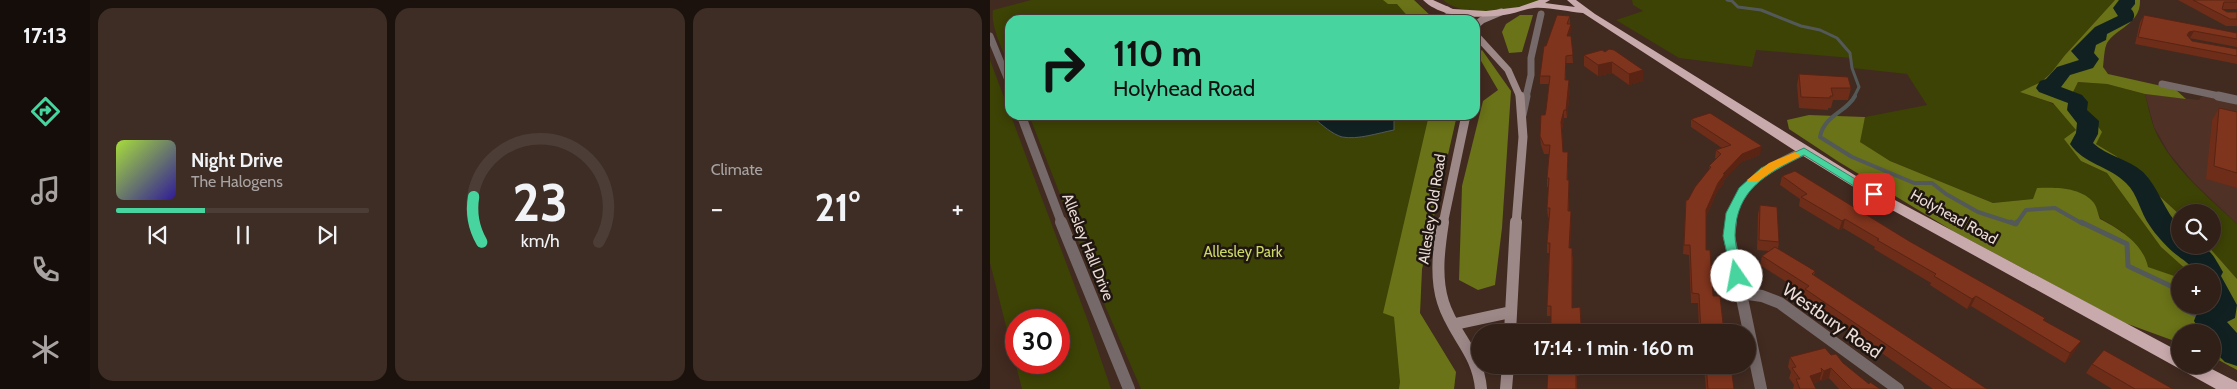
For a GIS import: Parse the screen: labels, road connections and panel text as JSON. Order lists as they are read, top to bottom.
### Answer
{
  "streets": {
    "highway": ["Holyhead Road"],
    "main road": ["Allesley Old Road"],
    "street": ["Allesley Hall Drive", "Westbury Road"]
  },
  "parks": ["Allesley Park"],
  "page": {
    "tabs": "17:13",
    "tile": "Climate",
    "turn": ["110 m", "Holyhead Road"],
    "song": ["Night Drive", "The Halogens"],
    "heat": ["−", "21°", "+"],
    "map_buttons": ["+", "−"],
    "limit": "30",
    "trip": "17:14 · 1 min · 160 m",
    "gauge": ["23", "km/h"]
  }
}
